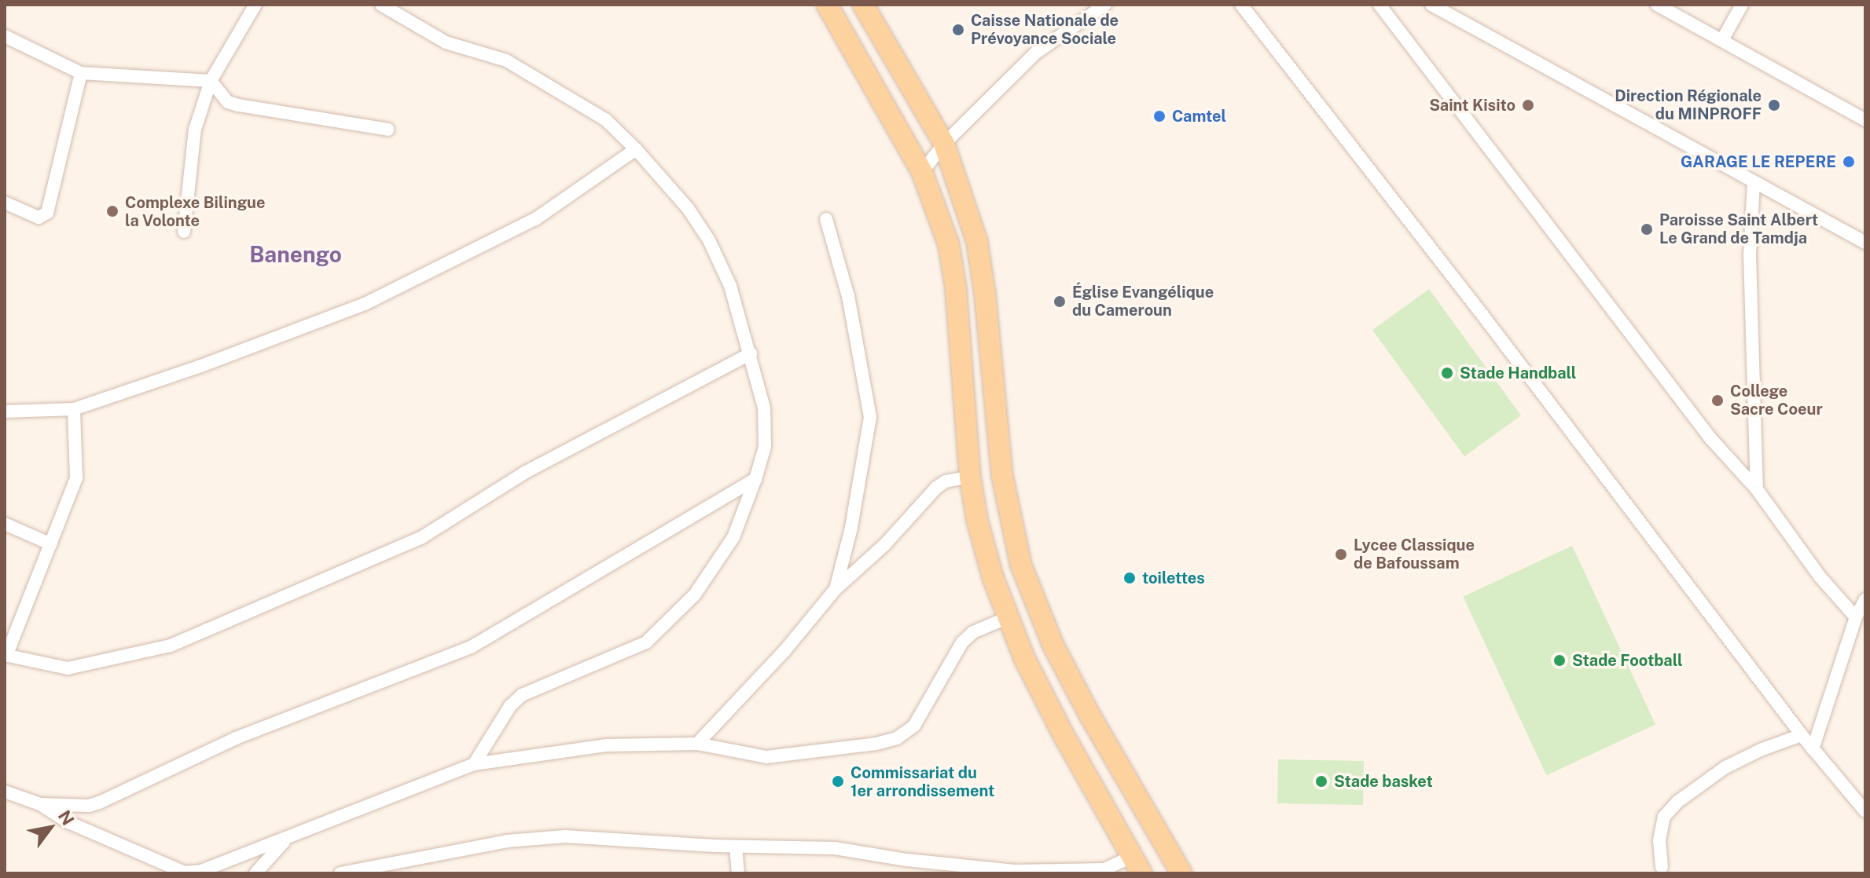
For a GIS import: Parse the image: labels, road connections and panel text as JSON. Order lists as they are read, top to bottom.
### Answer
{
  "districts": ["Banengo"],
  "places": [
    "Caisse Nationale de Prévoyance Sociale",
    "Saint Kisito",
    "Direction Régionale du MINPROFF",
    "Camtel",
    "GARAGE LE REPERE",
    "Complexe Bilingue la Volonte",
    "Paroisse Saint Albert Le Grand de Tamdja",
    "Église Evangélique du Cameroun",
    "Stade Handball",
    "College Sacre Coeur",
    "Lycee Classique de Bafoussam",
    "toilettes",
    "Stade Football",
    "Commissariat du 1er arrondissement",
    "Stade basket"
  ],
  "north": "top right"
}
